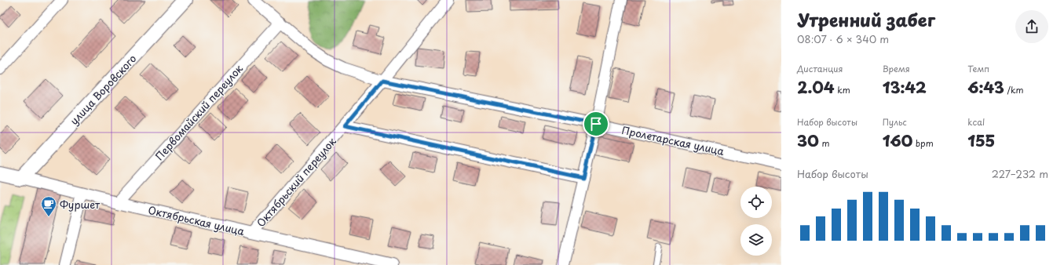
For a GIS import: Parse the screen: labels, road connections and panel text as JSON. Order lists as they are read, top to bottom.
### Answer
{
  "streets": {
    "street": [
      "улица Воровского",
      "Первомайский переулок",
      "Пролетарская улица",
      "Октябрьский переулок",
      "Октябрьская улица"
    ]
  },
  "crossings": [
    ["улица Воровского", "Октябрьская улица"],
    ["Первомайский переулок", "Пролетарская улица"],
    ["Первомайский переулок", "Октябрьская улица"],
    ["Пролетарская улица", "Октябрьский переулок"],
    ["Октябрьский переулок", "Октябрьская улица"]
  ],
  "places": {
    "cafe": ["Фуршет"]
  },
  "page": {
    "heading": ["Утренний забег", "08:07 · 6 × 340 m"],
    "stats": [
      ["Дистанция", "2.04 km"],
      ["Время", "13:42"],
      ["Темп", "6:43 /km"],
      ["Набор высоты", "30 m"],
      ["Пульс", "160 bpm"],
      ["kcal", "155"]
    ],
    "chart": ["Набор высоты", "227–232 m"]
  }
}
